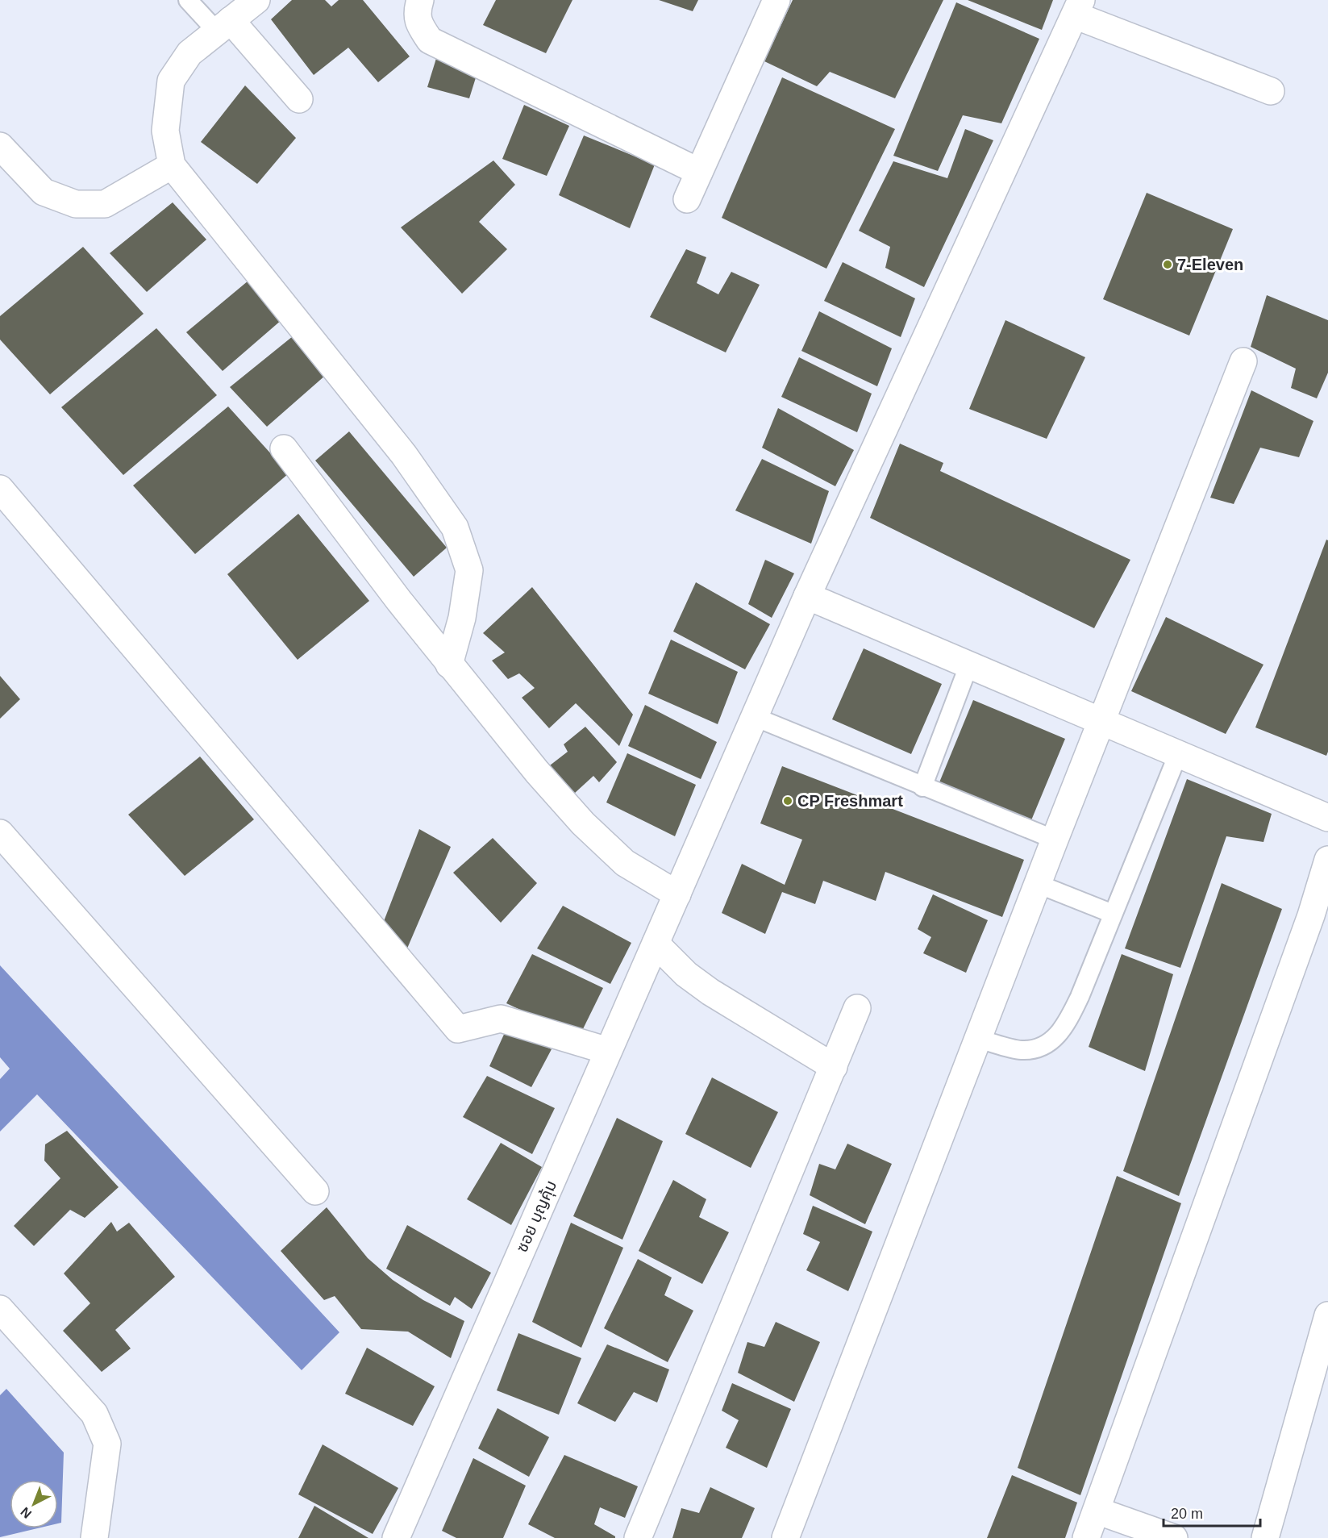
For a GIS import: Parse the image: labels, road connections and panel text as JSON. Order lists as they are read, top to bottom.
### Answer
{
  "streets": {
    "street": ["ซอย บุญคุ้ม"]
  },
  "places": ["7-Eleven", "CP Freshmart"],
  "scale_bar": "20 m",
  "north": "bottom left"
}
